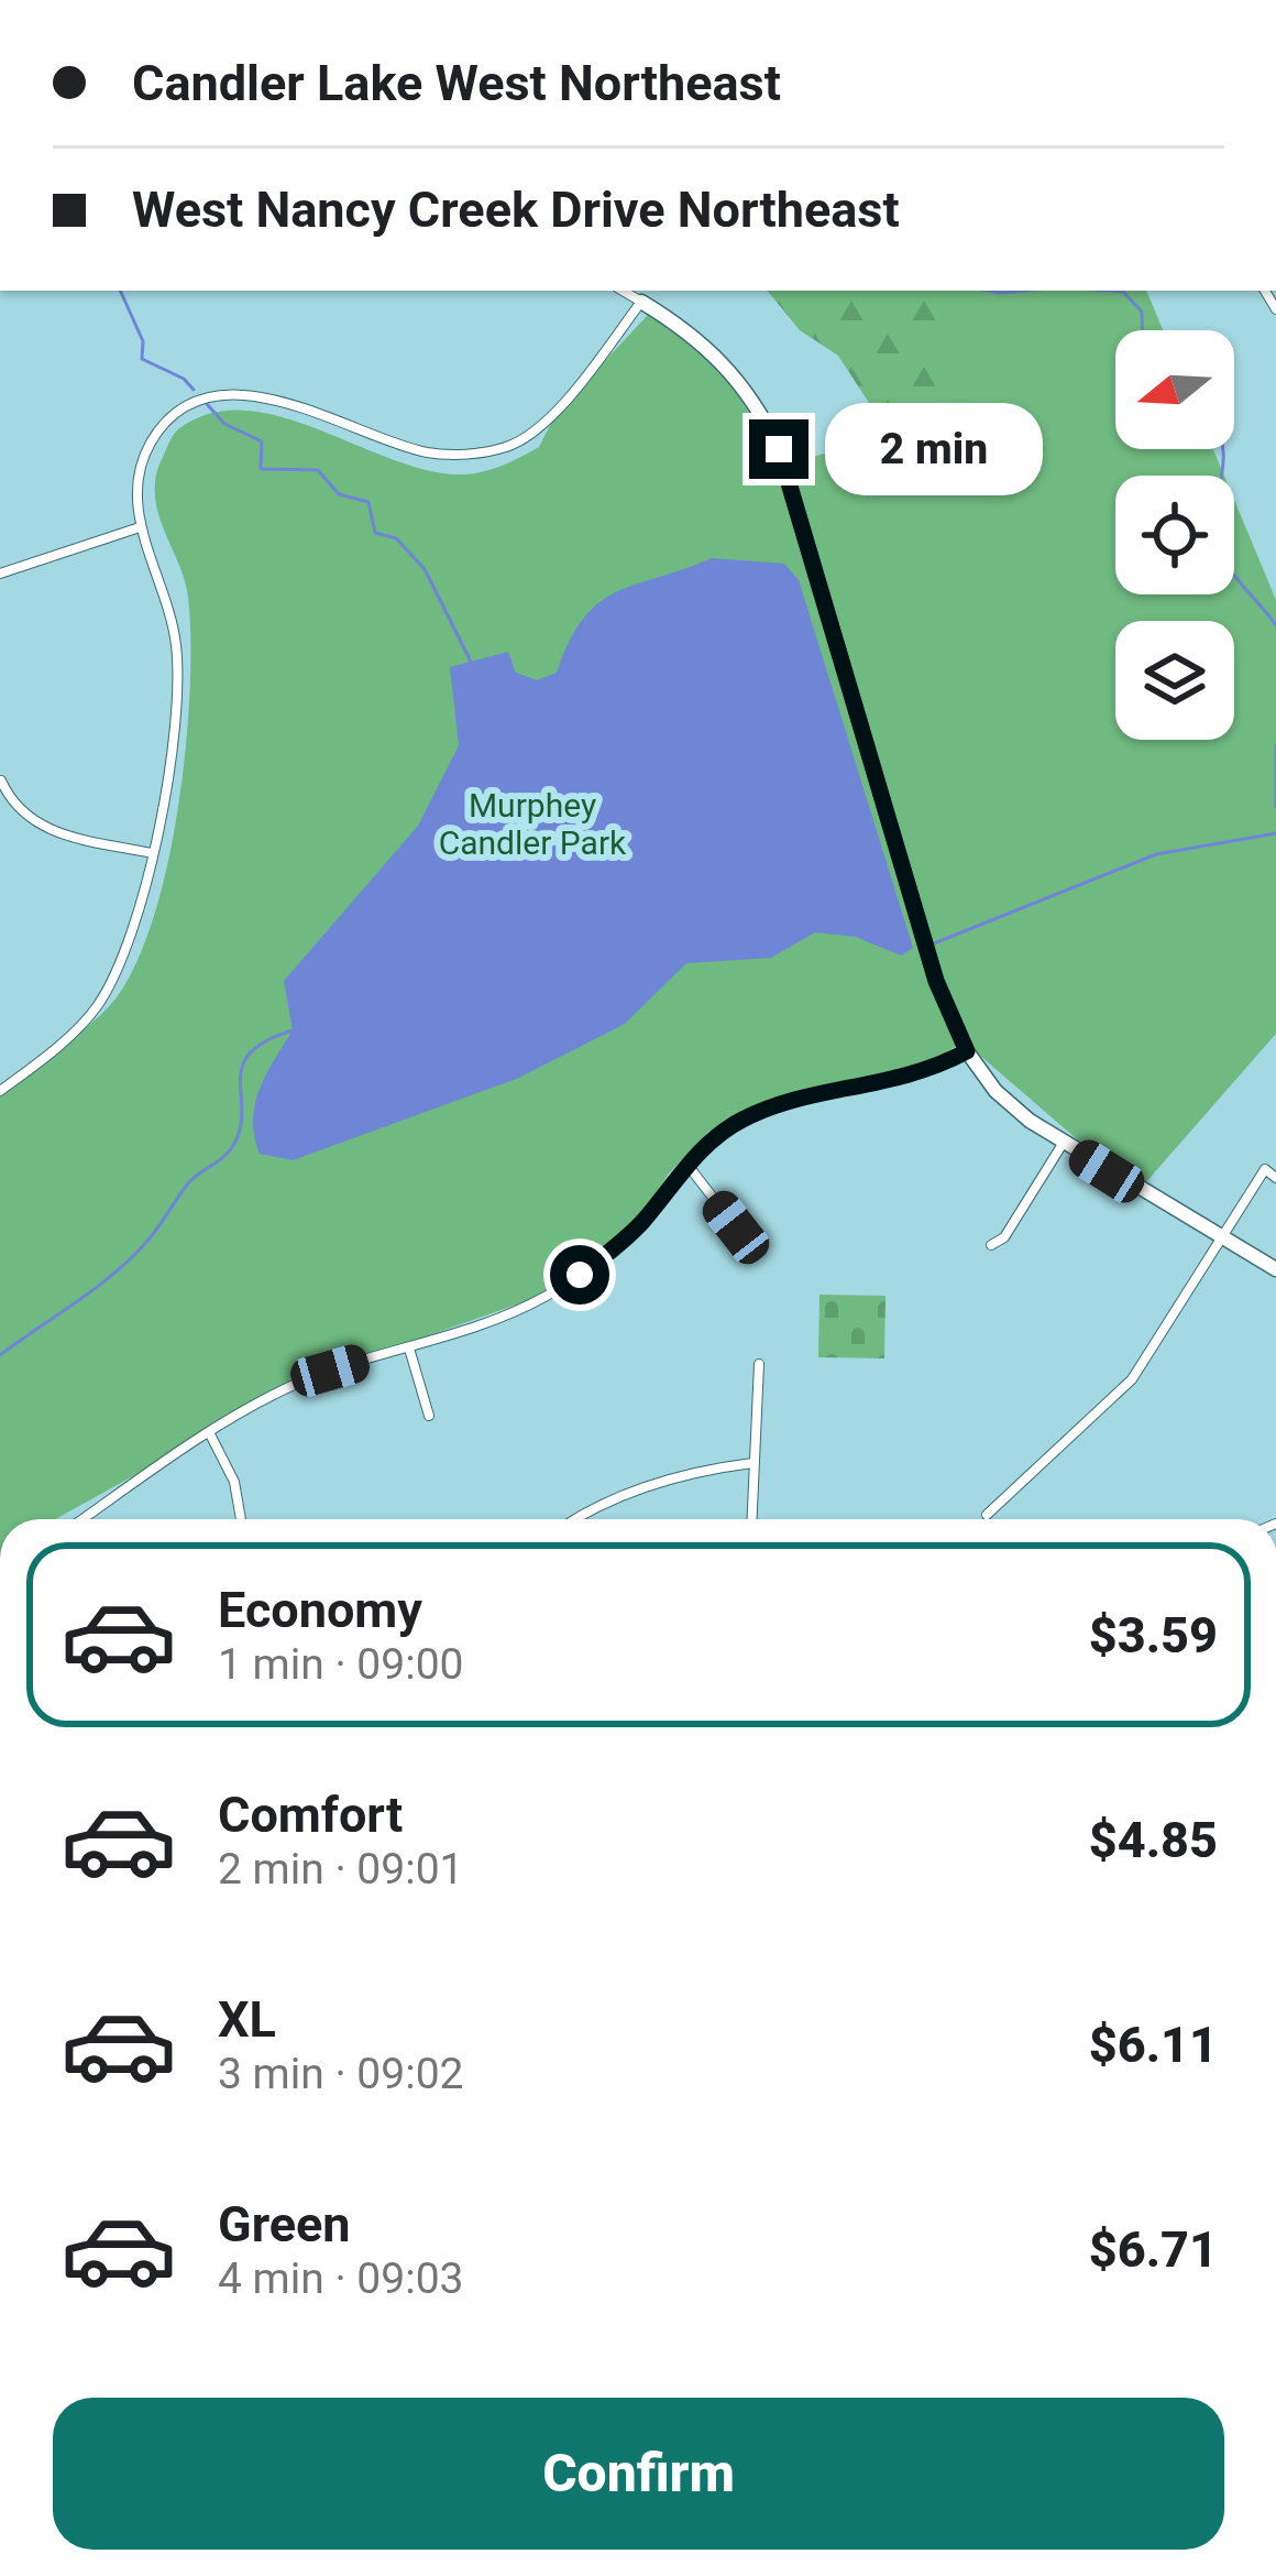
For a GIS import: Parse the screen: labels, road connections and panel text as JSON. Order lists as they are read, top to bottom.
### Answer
{
  "parks": ["Murphey Candler Park"],
  "north": "left",
  "page": {
    "banner": ["Candler Lake West Northeast", "West Nancy Creek Drive Northeast"],
    "bubble": "2 min",
    "list": [
      {
        "name": "Economy",
        "note": "1 min · 09:00",
        "value": "$3.59"
      },
      {
        "name": "Comfort",
        "note": "2 min · 09:01",
        "value": "$4.85"
      },
      {
        "name": "XL",
        "note": "3 min · 09:02",
        "value": "$6.11"
      },
      {
        "name": "Green",
        "note": "4 min · 09:03",
        "value": "$6.71"
      }
    ],
    "buttons": "Confirm"
  }
}
